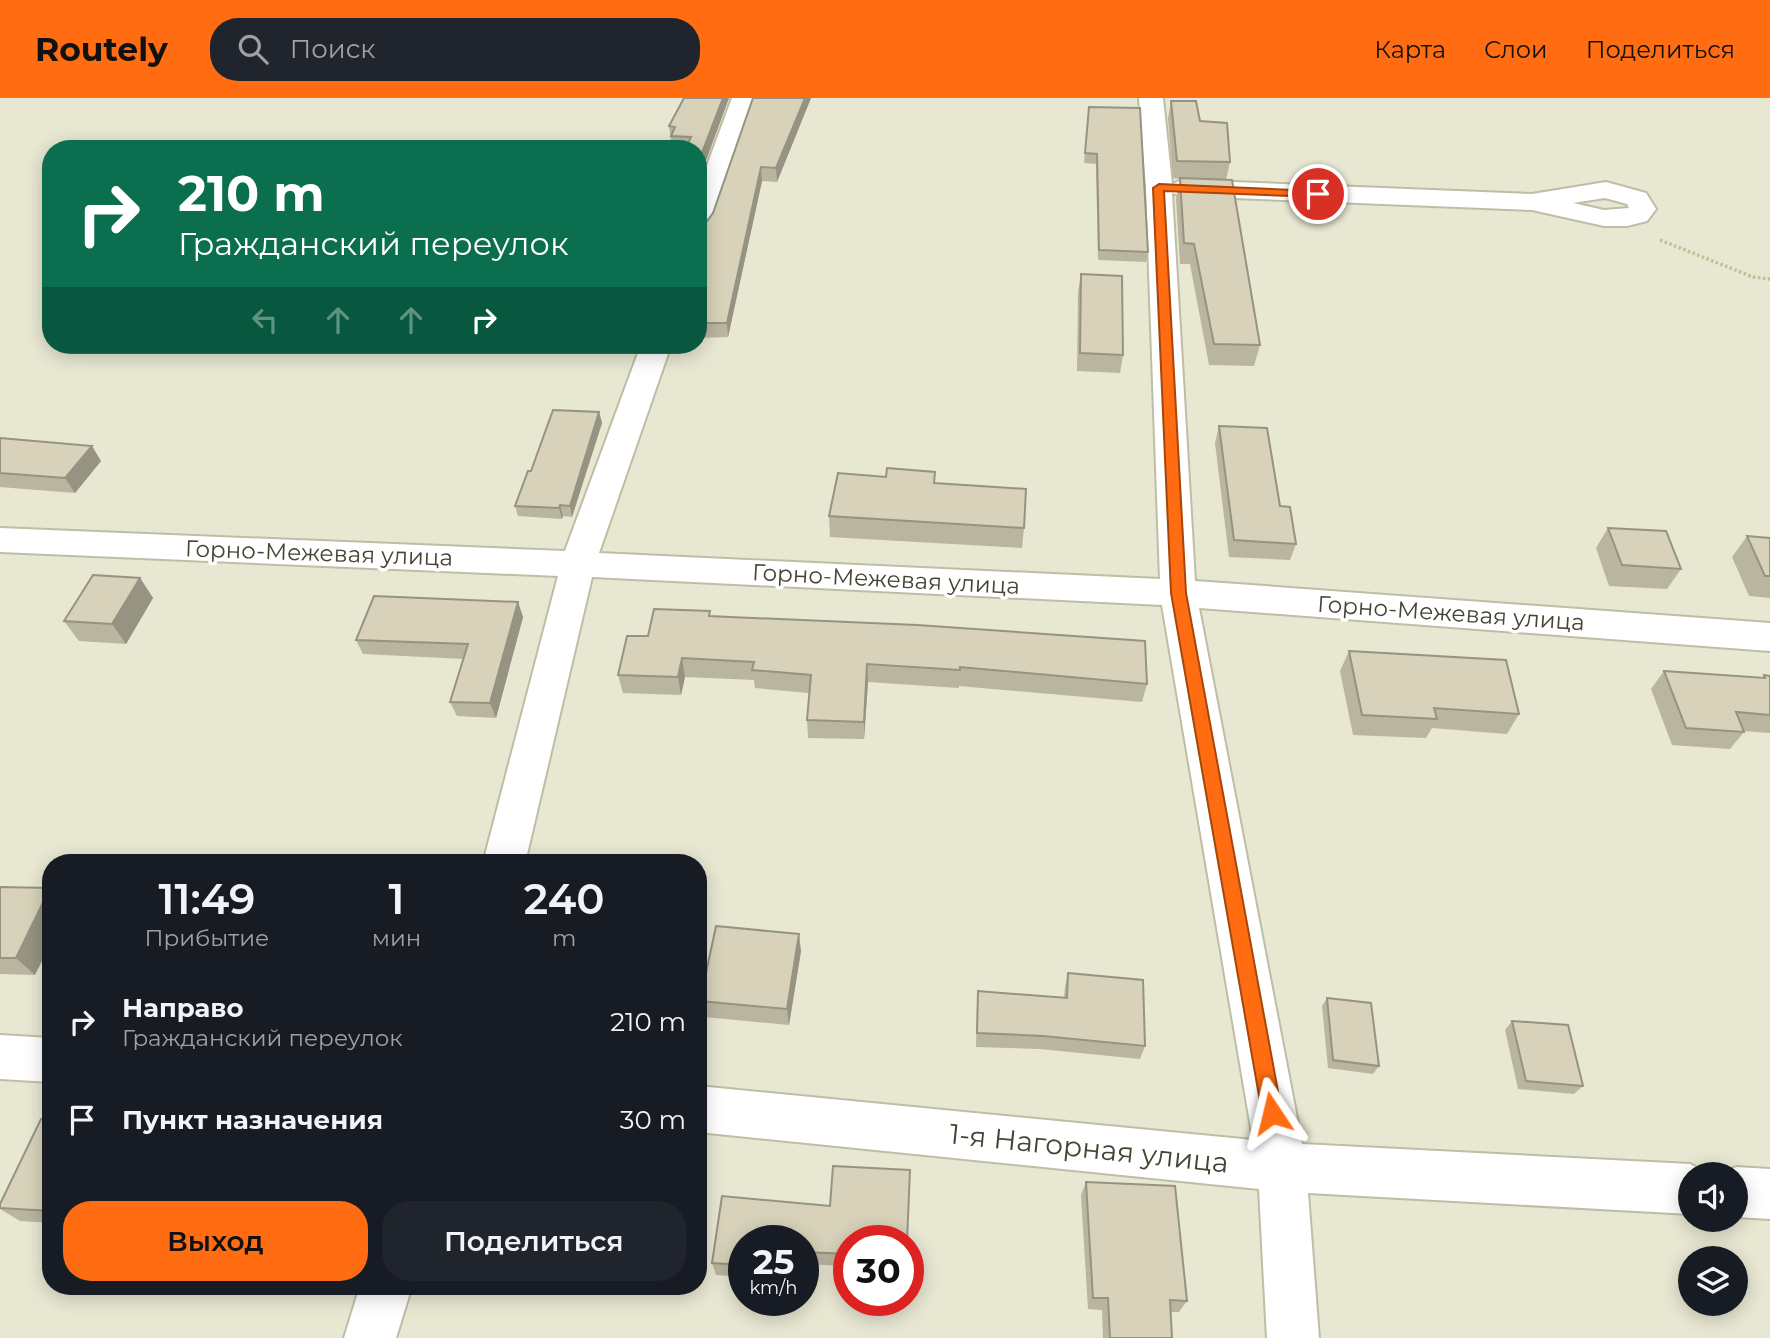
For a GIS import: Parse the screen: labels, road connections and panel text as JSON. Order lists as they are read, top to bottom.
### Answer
{
  "streets": {
    "street": ["Горно-Межевая улица", "1-я Нагорная улица"]
  },
  "page": {
    "header": "Routely",
    "search": "Поиск",
    "nav": ["Карта", "Слои", "Поделиться"],
    "turn": ["210 m", "Гражданский переулок"],
    "eta": [
      "11:49",
      "Прибытие",
      "1",
      "мин",
      "240",
      "m"
    ],
    "list": [
      {
        "name": "Направо",
        "note": "Гражданский переулок",
        "value": "210 m"
      },
      {
        "name": "Пункт назначения",
        "value": "30 m"
      }
    ],
    "buttons": ["Выход", "Поделиться"],
    "speed": "25 km/h",
    "limit": "30"
  }
}
